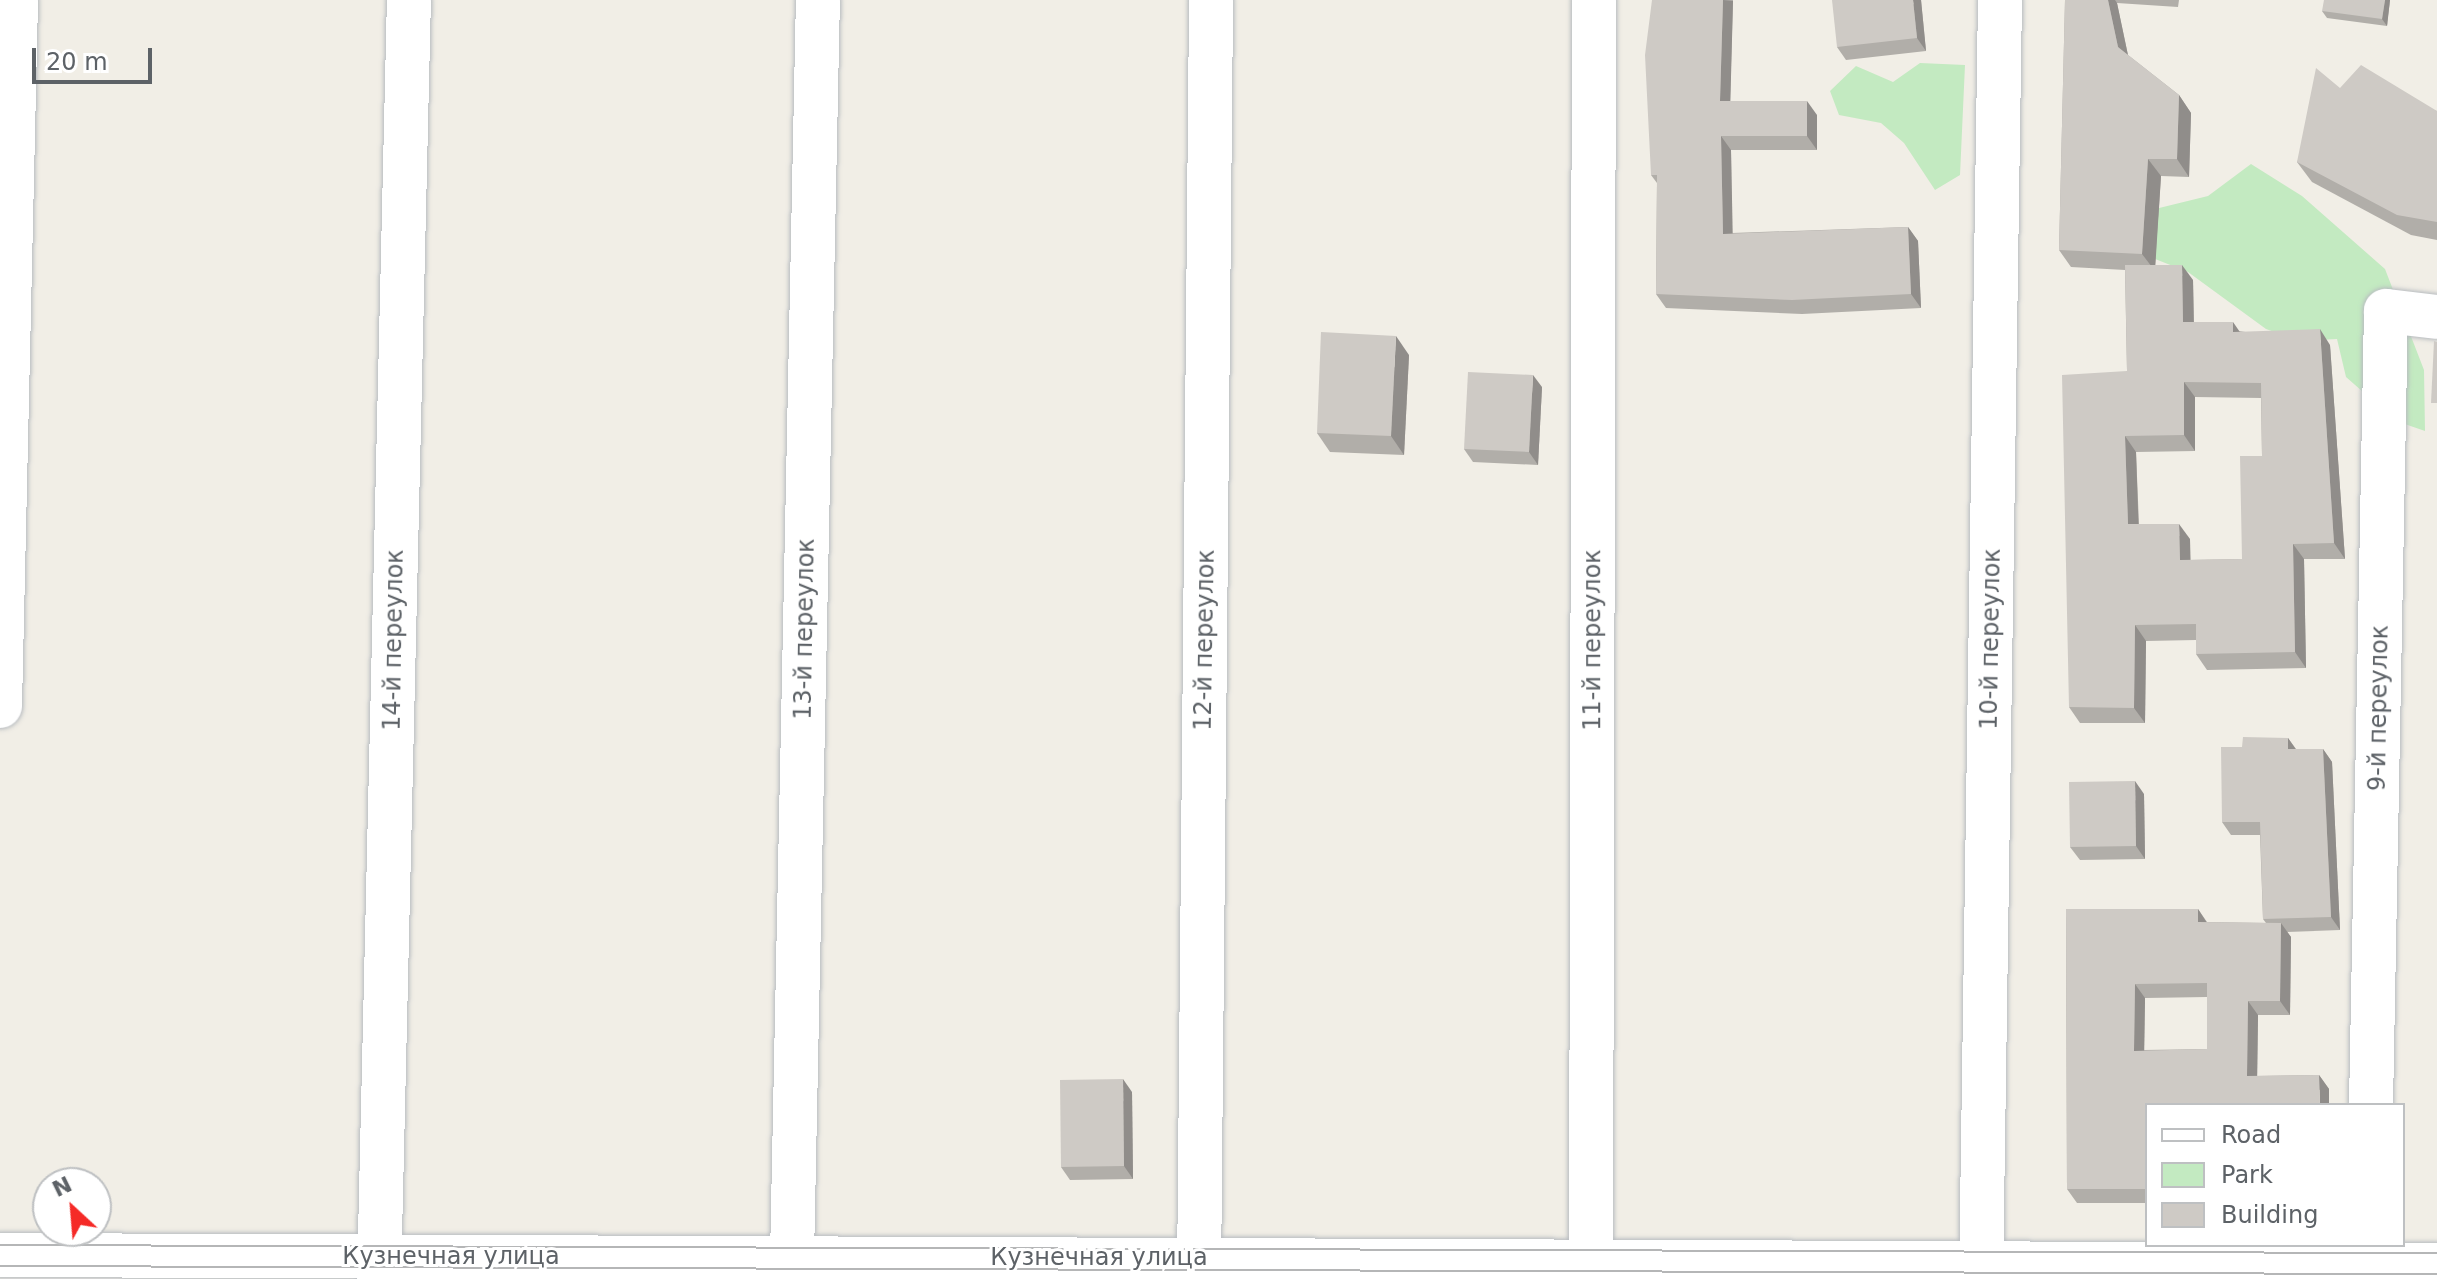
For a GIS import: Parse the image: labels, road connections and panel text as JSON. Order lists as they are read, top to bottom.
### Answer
{
  "streets": {
    "street": [
      "13-й переулок",
      "10-й переулок",
      "14-й переулок",
      "12-й переулок",
      "11-й переулок",
      "9-й переулок",
      "Кузнечная улица"
    ]
  },
  "crossings": [
    ["13-й переулок", "Кузнечная улица"],
    ["10-й переулок", "Кузнечная улица"],
    ["14-й переулок", "Кузнечная улица"],
    ["12-й переулок", "Кузнечная улица"],
    ["11-й переулок", "Кузнечная улица"]
  ],
  "legend": ["Road", "Park", "Building"],
  "scale_bar": "20 m",
  "north": "top left"
}
